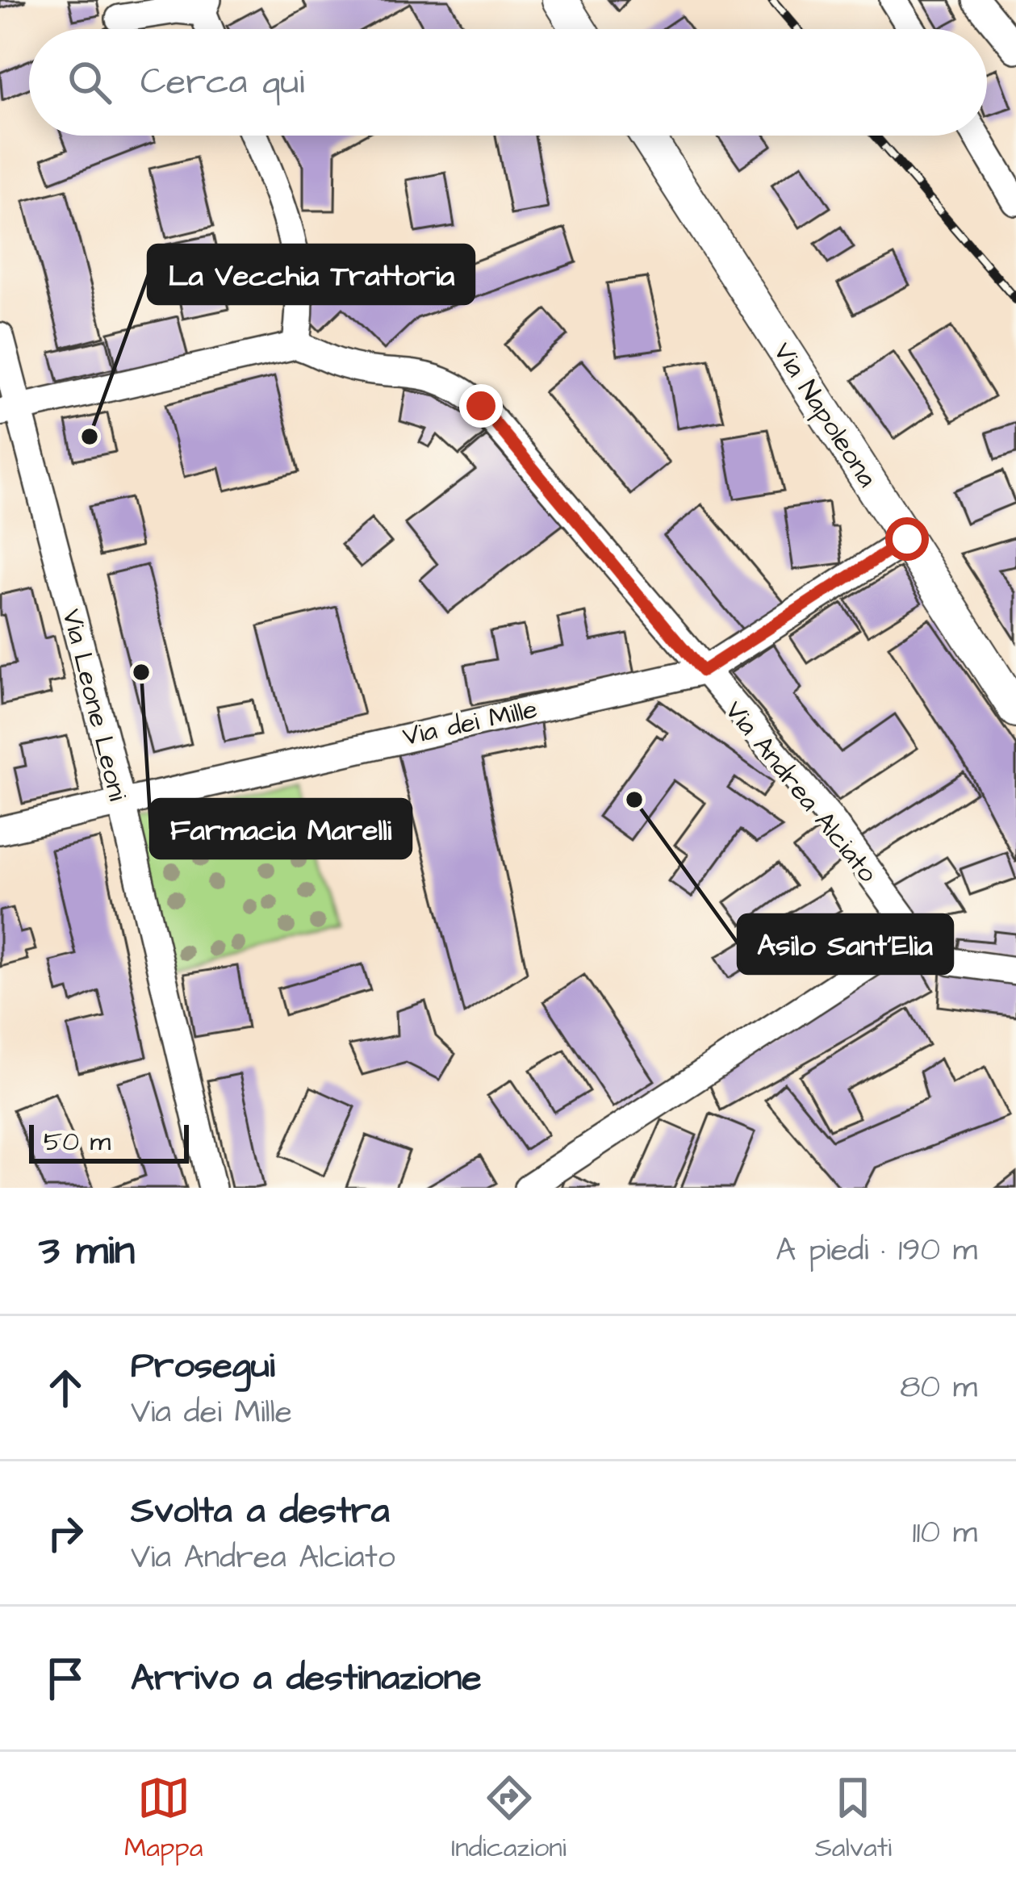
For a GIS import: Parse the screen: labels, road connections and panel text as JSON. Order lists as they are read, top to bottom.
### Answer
{
  "streets": {
    "main road": ["Via Napoleona"],
    "street": ["Via Leone Leoni", "Via dei Mille", "Via Andrea Alciato"]
  },
  "crossings": [
    ["Via Napoleona", "Via dei Mille"],
    ["Via Leone Leoni", "Via dei Mille"],
    ["Via dei Mille", "Via Andrea Alciato"]
  ],
  "places": ["La Vecchia Trattoria", "Farmacia Marelli", "Asilo Sant'Elia"],
  "scale_bar": "50 m",
  "page": {
    "search": "Cerca qui",
    "scale": "50 m",
    "heading": ["3 min", "A piedi · 190 m"],
    "list": [
      ["Prosegui", "Via dei Mille", "80 m"],
      ["Svolta a destra", "Via Andrea Alciato", "110 m"],
      "Arrivo a destinazione"
    ],
    "nav": ["Mappa", "Indicazioni", "Salvati"]
  }
}
